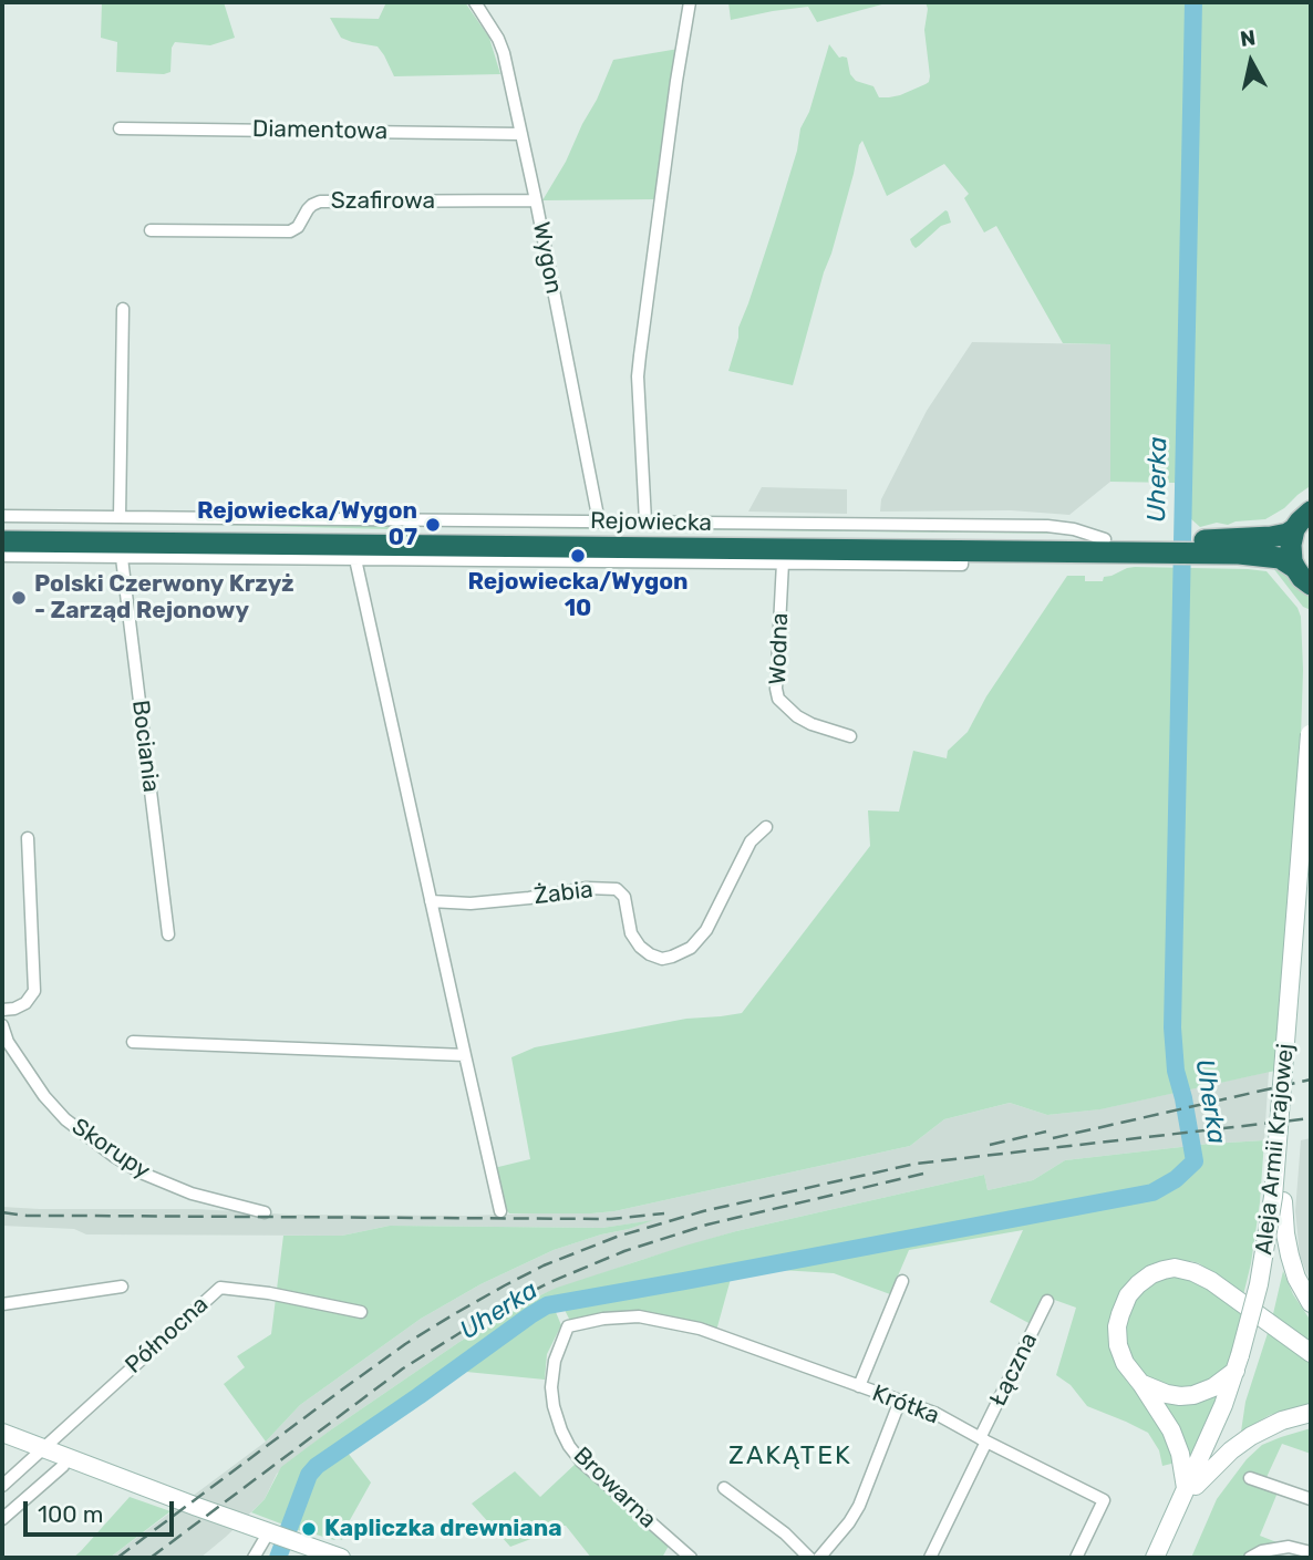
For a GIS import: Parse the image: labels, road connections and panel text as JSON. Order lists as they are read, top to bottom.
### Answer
{
  "streets": {
    "highway": ["Rejowiecka"],
    "main road": ["Aleja Armii Krajowej"],
    "street": [
      "Diamentowa",
      "Szafirowa",
      "Wygon",
      "Wodna",
      "Bociania",
      "Żabia",
      "Skorupy",
      "Północna",
      "Łączna",
      "Krótka",
      "Browarna"
    ]
  },
  "crossings": [
    ["Diamentowa", "Wygon"],
    ["Szafirowa", "Wygon"],
    ["Łączna", "Krótka"],
    ["Krótka", "Browarna"]
  ],
  "districts": ["ZAKĄTEK"],
  "water": ["Uherka"],
  "places": [
    "Rejowiecka/Wygon 07",
    "Rejowiecka/Wygon 10",
    "Polski Czerwony Krzyż - Zarząd Rejonowy",
    "Kapliczka drewniana"
  ],
  "scale_bar": "100 m",
  "north": "top"
}
